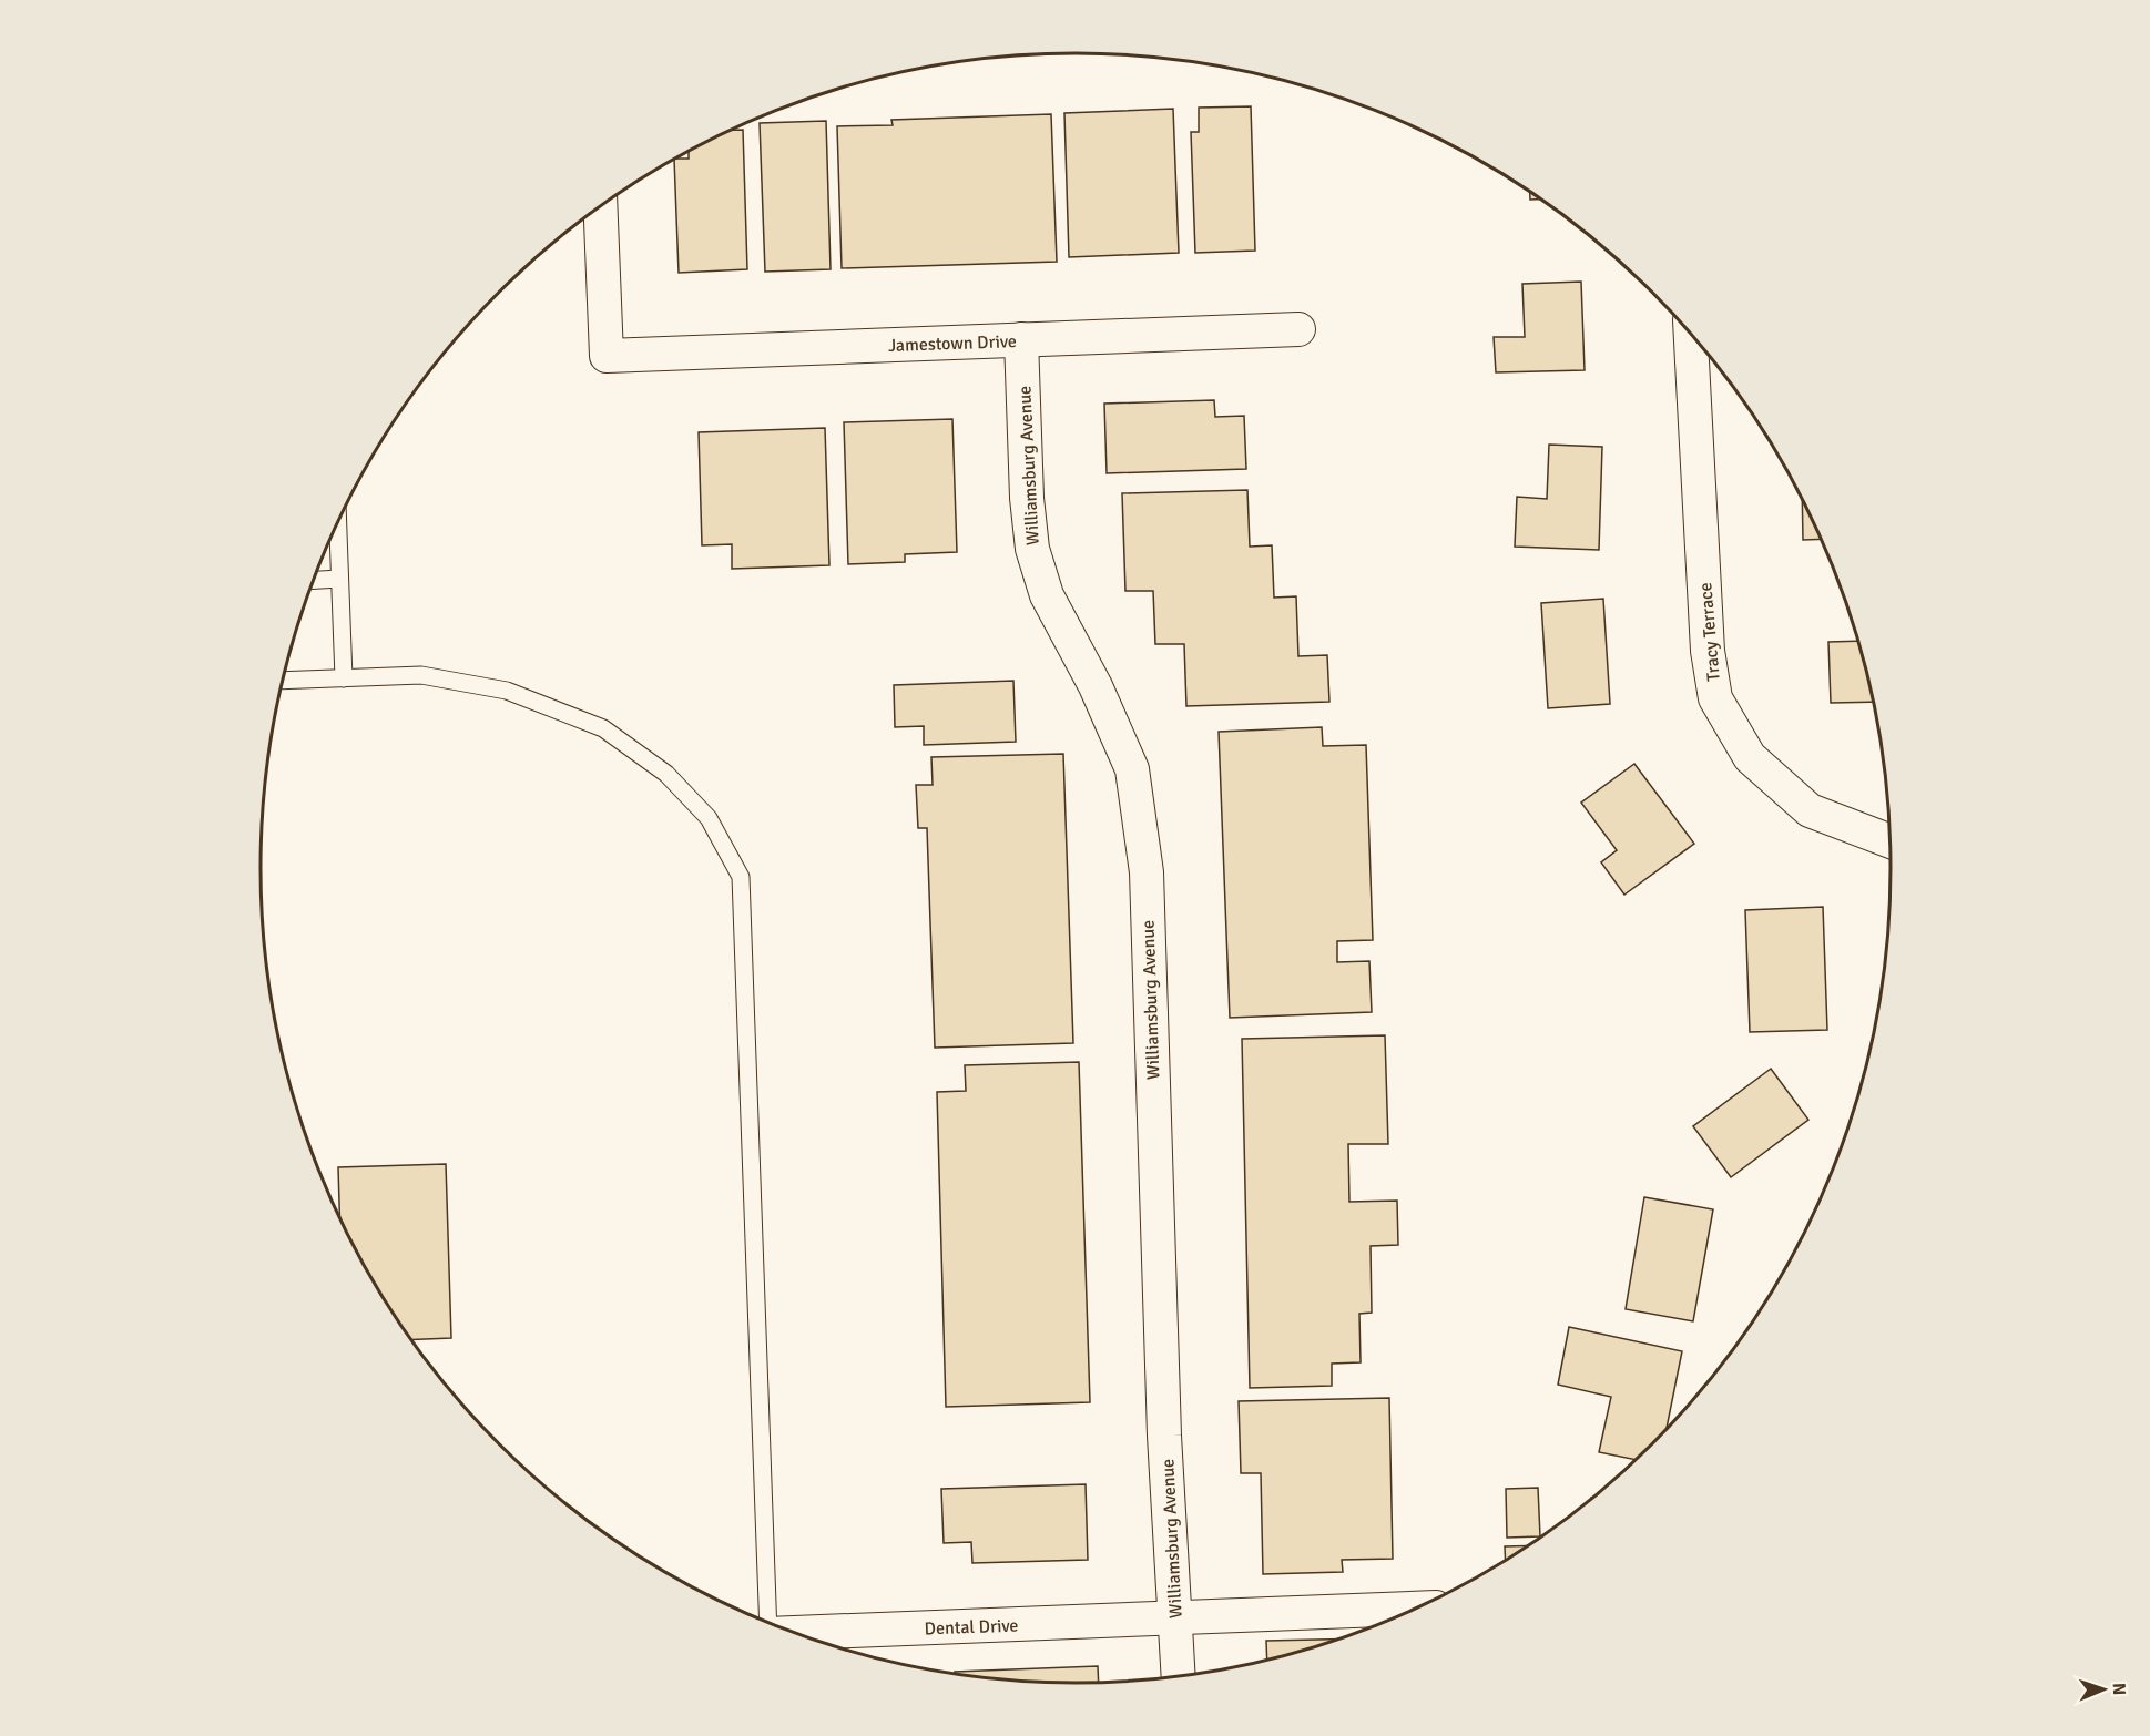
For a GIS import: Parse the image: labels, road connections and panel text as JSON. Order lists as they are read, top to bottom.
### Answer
{
  "streets": {
    "street": [
      "Jamestown Drive",
      "Williamsburg Avenue",
      "Tracy Terrace",
      "Dental Drive"
    ]
  },
  "crossings": [
    ["Jamestown Drive", "Williamsburg Avenue"],
    ["Williamsburg Avenue", "Dental Drive"]
  ],
  "north": "right"
}
